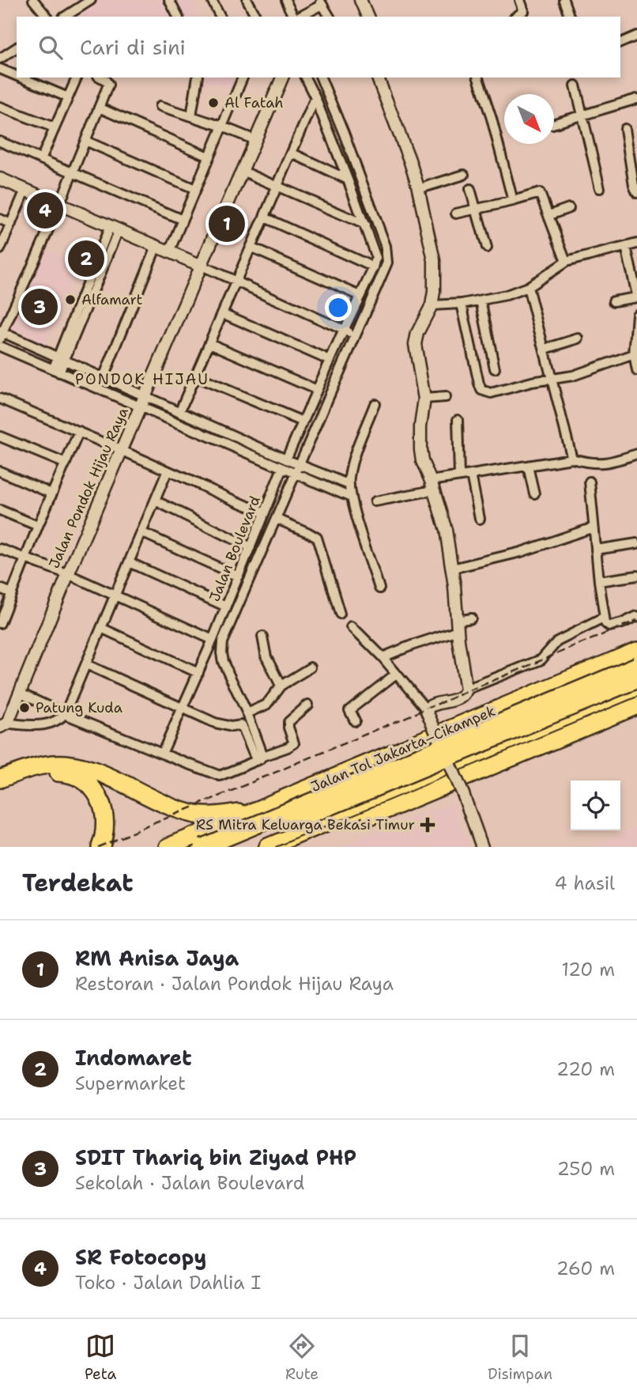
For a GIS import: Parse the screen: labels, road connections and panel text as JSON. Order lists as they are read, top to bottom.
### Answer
{
  "streets": {
    "highway": ["Jalan Tol Jakarta–Cikampek"],
    "street": ["Jalan Pondok Hijau Raya", "Jalan Boulevard"]
  },
  "districts": ["PONDOK HIJAU"],
  "places": {
    "other": ["Al Fatah", "Alfamart", "Patung Kuda"],
    "health": ["RS Mitra Keluarga Bekasi Timur"]
  },
  "north": "bottom right",
  "page": {
    "search": "Cari di sini",
    "pins": [
      "4",
      "1",
      "2",
      "3"
    ],
    "heading": ["Terdekat", "4 hasil"],
    "list": [
      {
        "mark": "1",
        "name": "RM Anisa Jaya",
        "note": "Restoran · Jalan Pondok Hijau Raya",
        "value": "120 m"
      },
      {
        "mark": "2",
        "name": "Indomaret",
        "note": "Supermarket",
        "value": "220 m"
      },
      {
        "mark": "3",
        "name": "SDIT Thariq bin Ziyad PHP",
        "note": "Sekolah · Jalan Boulevard",
        "value": "250 m"
      },
      {
        "mark": "4",
        "name": "SR Fotocopy",
        "note": "Toko · Jalan Dahlia I",
        "value": "260 m"
      }
    ],
    "nav": ["Peta", "Rute", "Disimpan"]
  }
}
